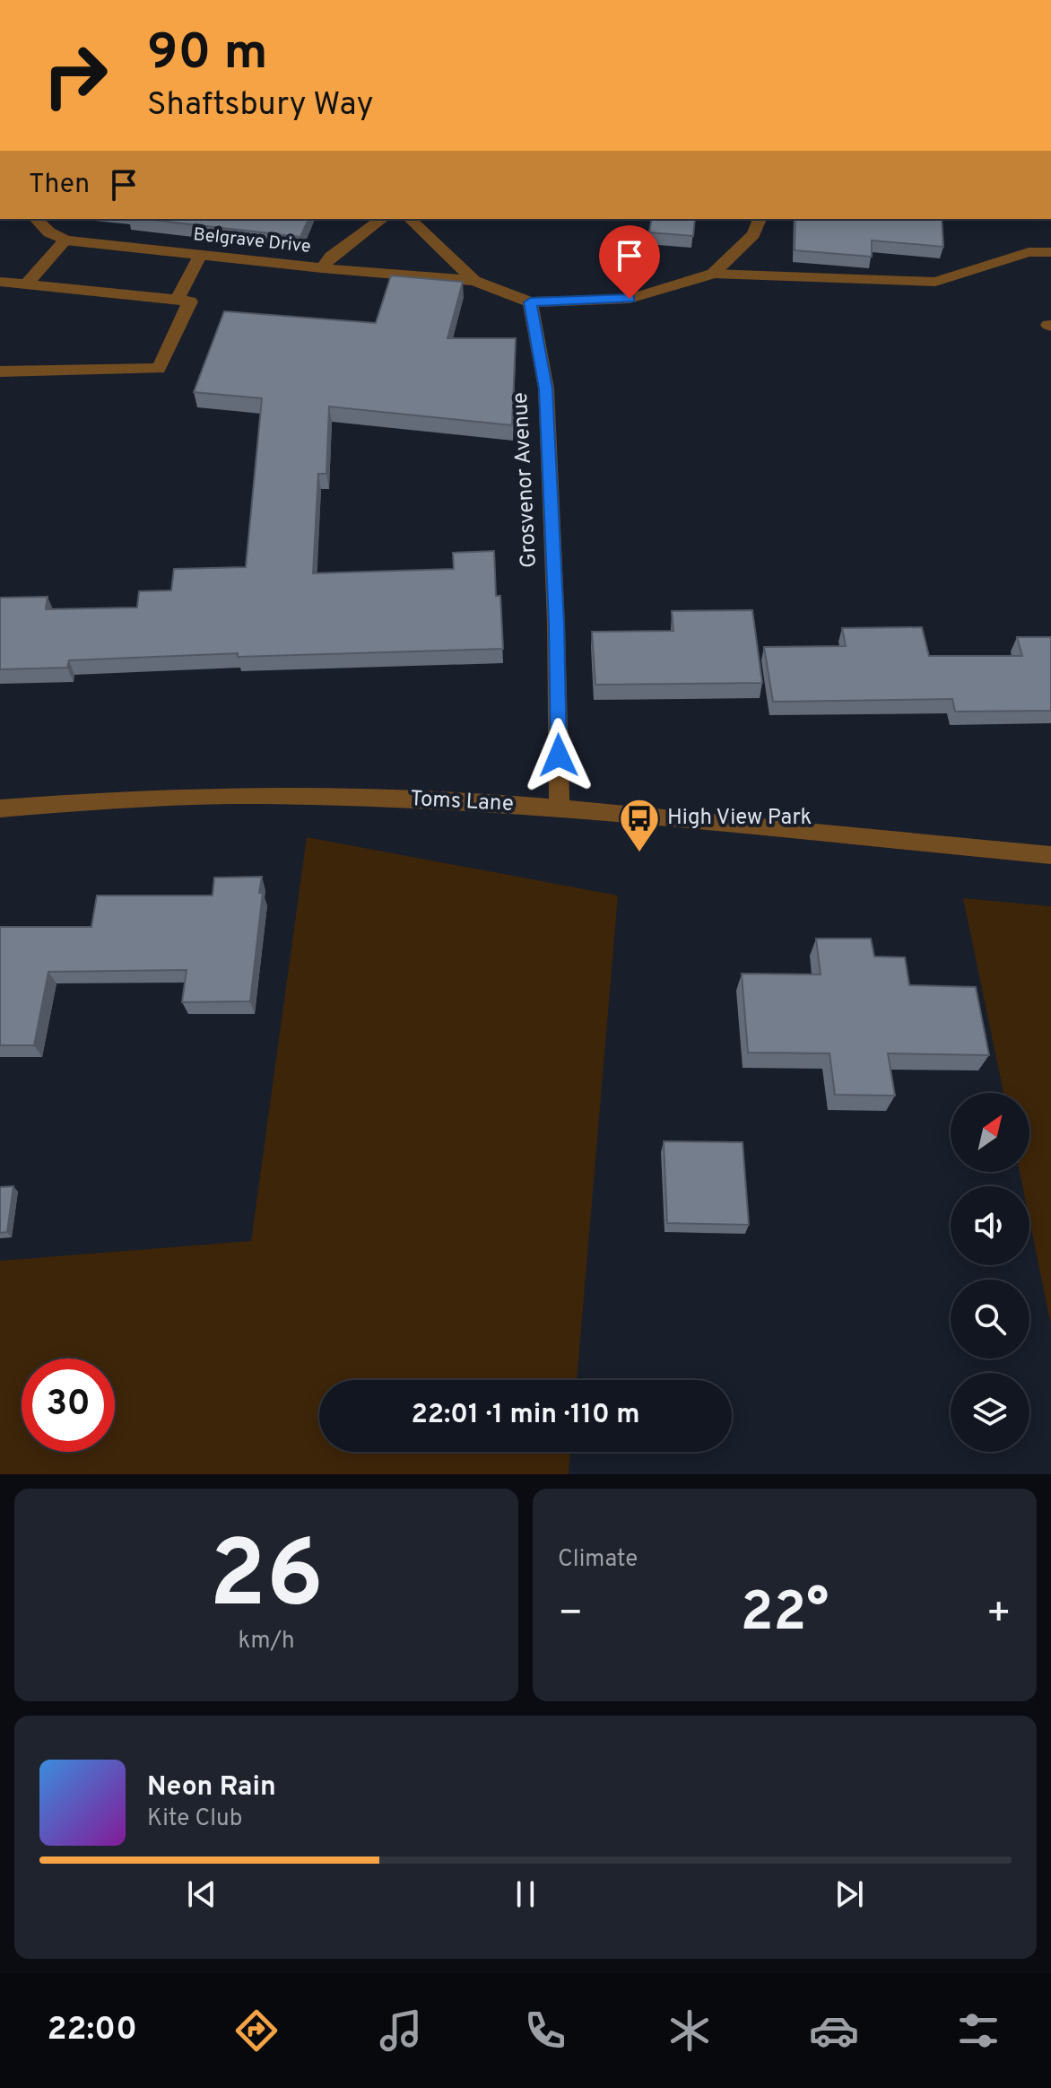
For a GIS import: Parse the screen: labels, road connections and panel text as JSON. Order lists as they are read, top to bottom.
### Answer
{
  "streets": {
    "street": ["Belgrave Drive", "Grosvenor Avenue", "Toms Lane"]
  },
  "crossings": [
    ["Grosvenor Avenue", "Toms Lane"]
  ],
  "places": {
    "bus stop": ["High View Park"]
  },
  "north": "top right",
  "page": {
    "turn": ["90 m", "Shaftsbury Way"],
    "then": "Then",
    "limit": "30",
    "trip": "22:01 · 1 min · 110 m",
    "tile": [
      ["26", "km/h"],
      "Climate"
    ],
    "heat": ["−", "22°", "+"],
    "song": ["Neon Rain", "Kite Club"],
    "tabs": "22:00"
  }
}
